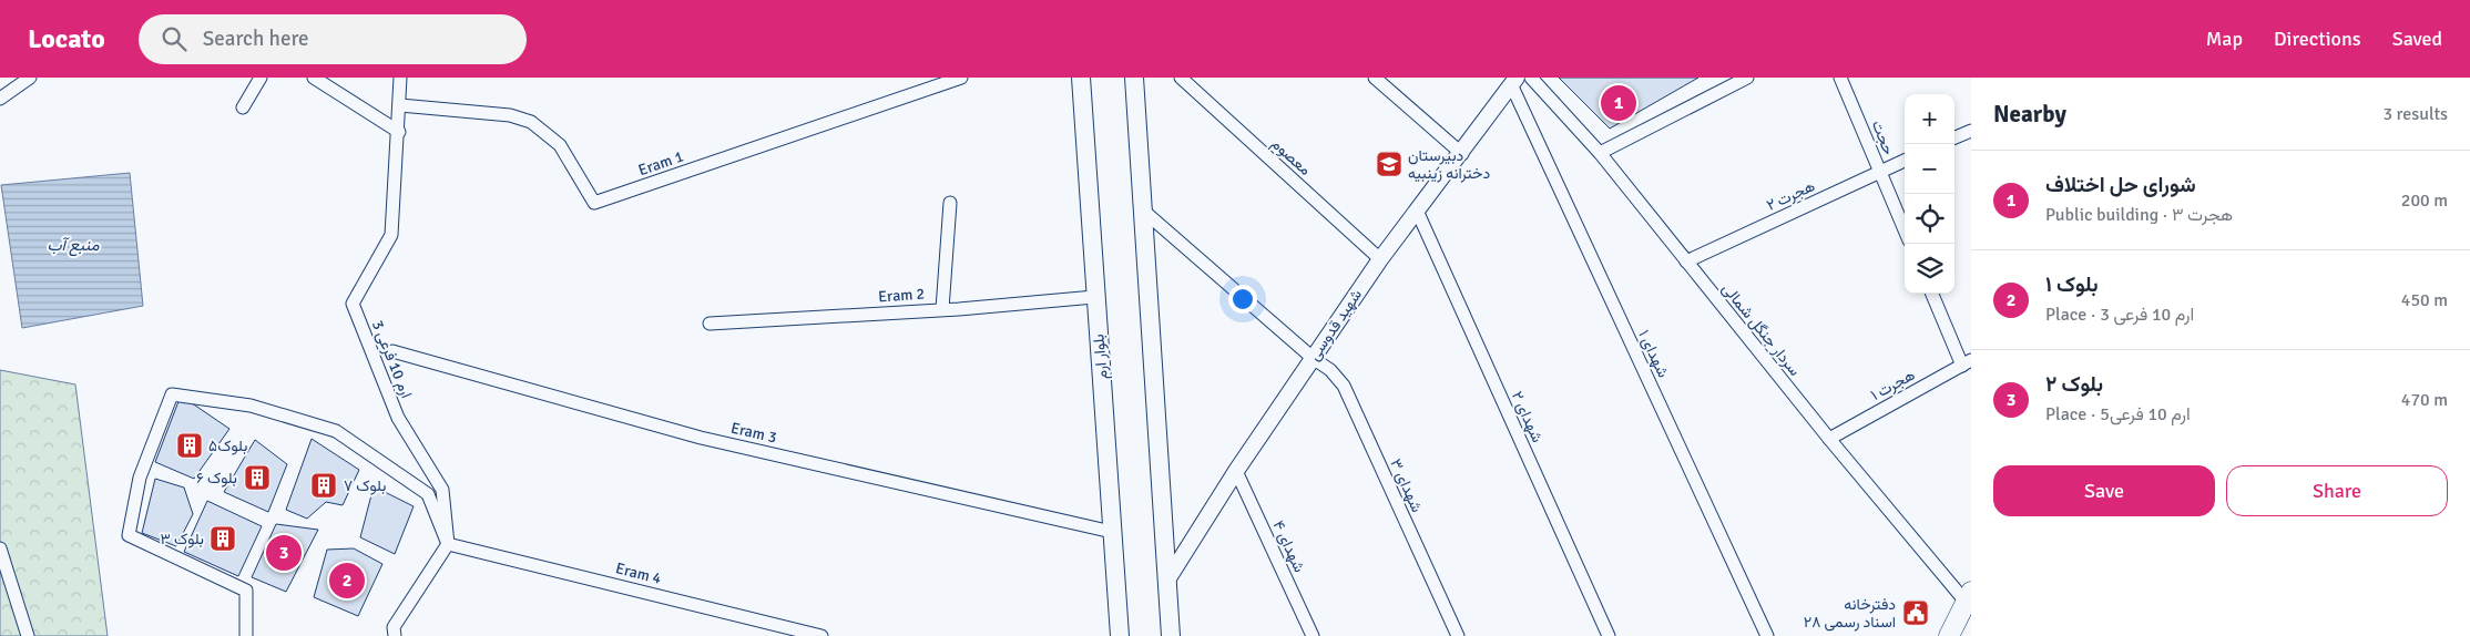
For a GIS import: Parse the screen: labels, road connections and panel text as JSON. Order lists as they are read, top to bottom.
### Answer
{
  "streets": {
    "main road": ["بلوار ارم"],
    "street": [
      "حجت",
      "معصوم",
      "Eram 1",
      "هجرت ۲",
      "Eram 2",
      "شهید قدوسی",
      "سردار جنگل شمالی",
      "شهدای ۱",
      "ارم 10 فرعی 3",
      "هجرت ۱",
      "شهدای ۲",
      "Eram 3",
      "شهدای ۳",
      "شهدای ۴",
      "Eram 4"
    ]
  },
  "crossings": [
    ["حجت", "هجرت ۲"],
    ["معصوم", "شهید قدوسی"],
    ["Eram 1", "ارم 10 فرعی 3"],
    ["هجرت ۲", "سردار جنگل شمالی"],
    ["Eram 2", "بلوار ارم"],
    ["شهید قدوسی", "شهدای ۱"],
    ["شهید قدوسی", "شهدای ۲"],
    ["شهید قدوسی", "شهدای ۳"],
    ["شهید قدوسی", "شهدای ۴"],
    ["سردار جنگل شمالی", "هجرت ۱"],
    ["بلوار ارم", "Eram 3"],
    ["ارم 10 فرعی 3", "Eram 4"]
  ],
  "water": ["منبع آب"],
  "places": {
    "school or university": ["دبیرستان دخترانه زینبیه"],
    "building": [
      "بلوک۵",
      "بلوک ۶",
      "بلوک ۷",
      "بلوک ۳"
    ],
    "public building": ["دفترخانه اسناد رسمی ۲۸"]
  },
  "page": {
    "header": "Locato",
    "search": "Search here",
    "nav": ["Map", "Directions", "Saved"],
    "heading": ["Nearby", "3 results"],
    "pins": ["1", "3", "2"],
    "map_buttons": ["+", "−"],
    "list": [
      {
        "mark": "1",
        "name": "شورای حل اختلاف",
        "note": "Public building · هجرت ۳",
        "value": "200 m"
      },
      {
        "mark": "2",
        "name": "بلوک ۱",
        "note": "Place · ارم 10 فرعی 3",
        "value": "450 m"
      },
      {
        "mark": "3",
        "name": "بلوک ۲",
        "note": "Place · ارم 10 فرعی5",
        "value": "470 m"
      }
    ],
    "buttons": ["Save", "Share"]
  }
}
